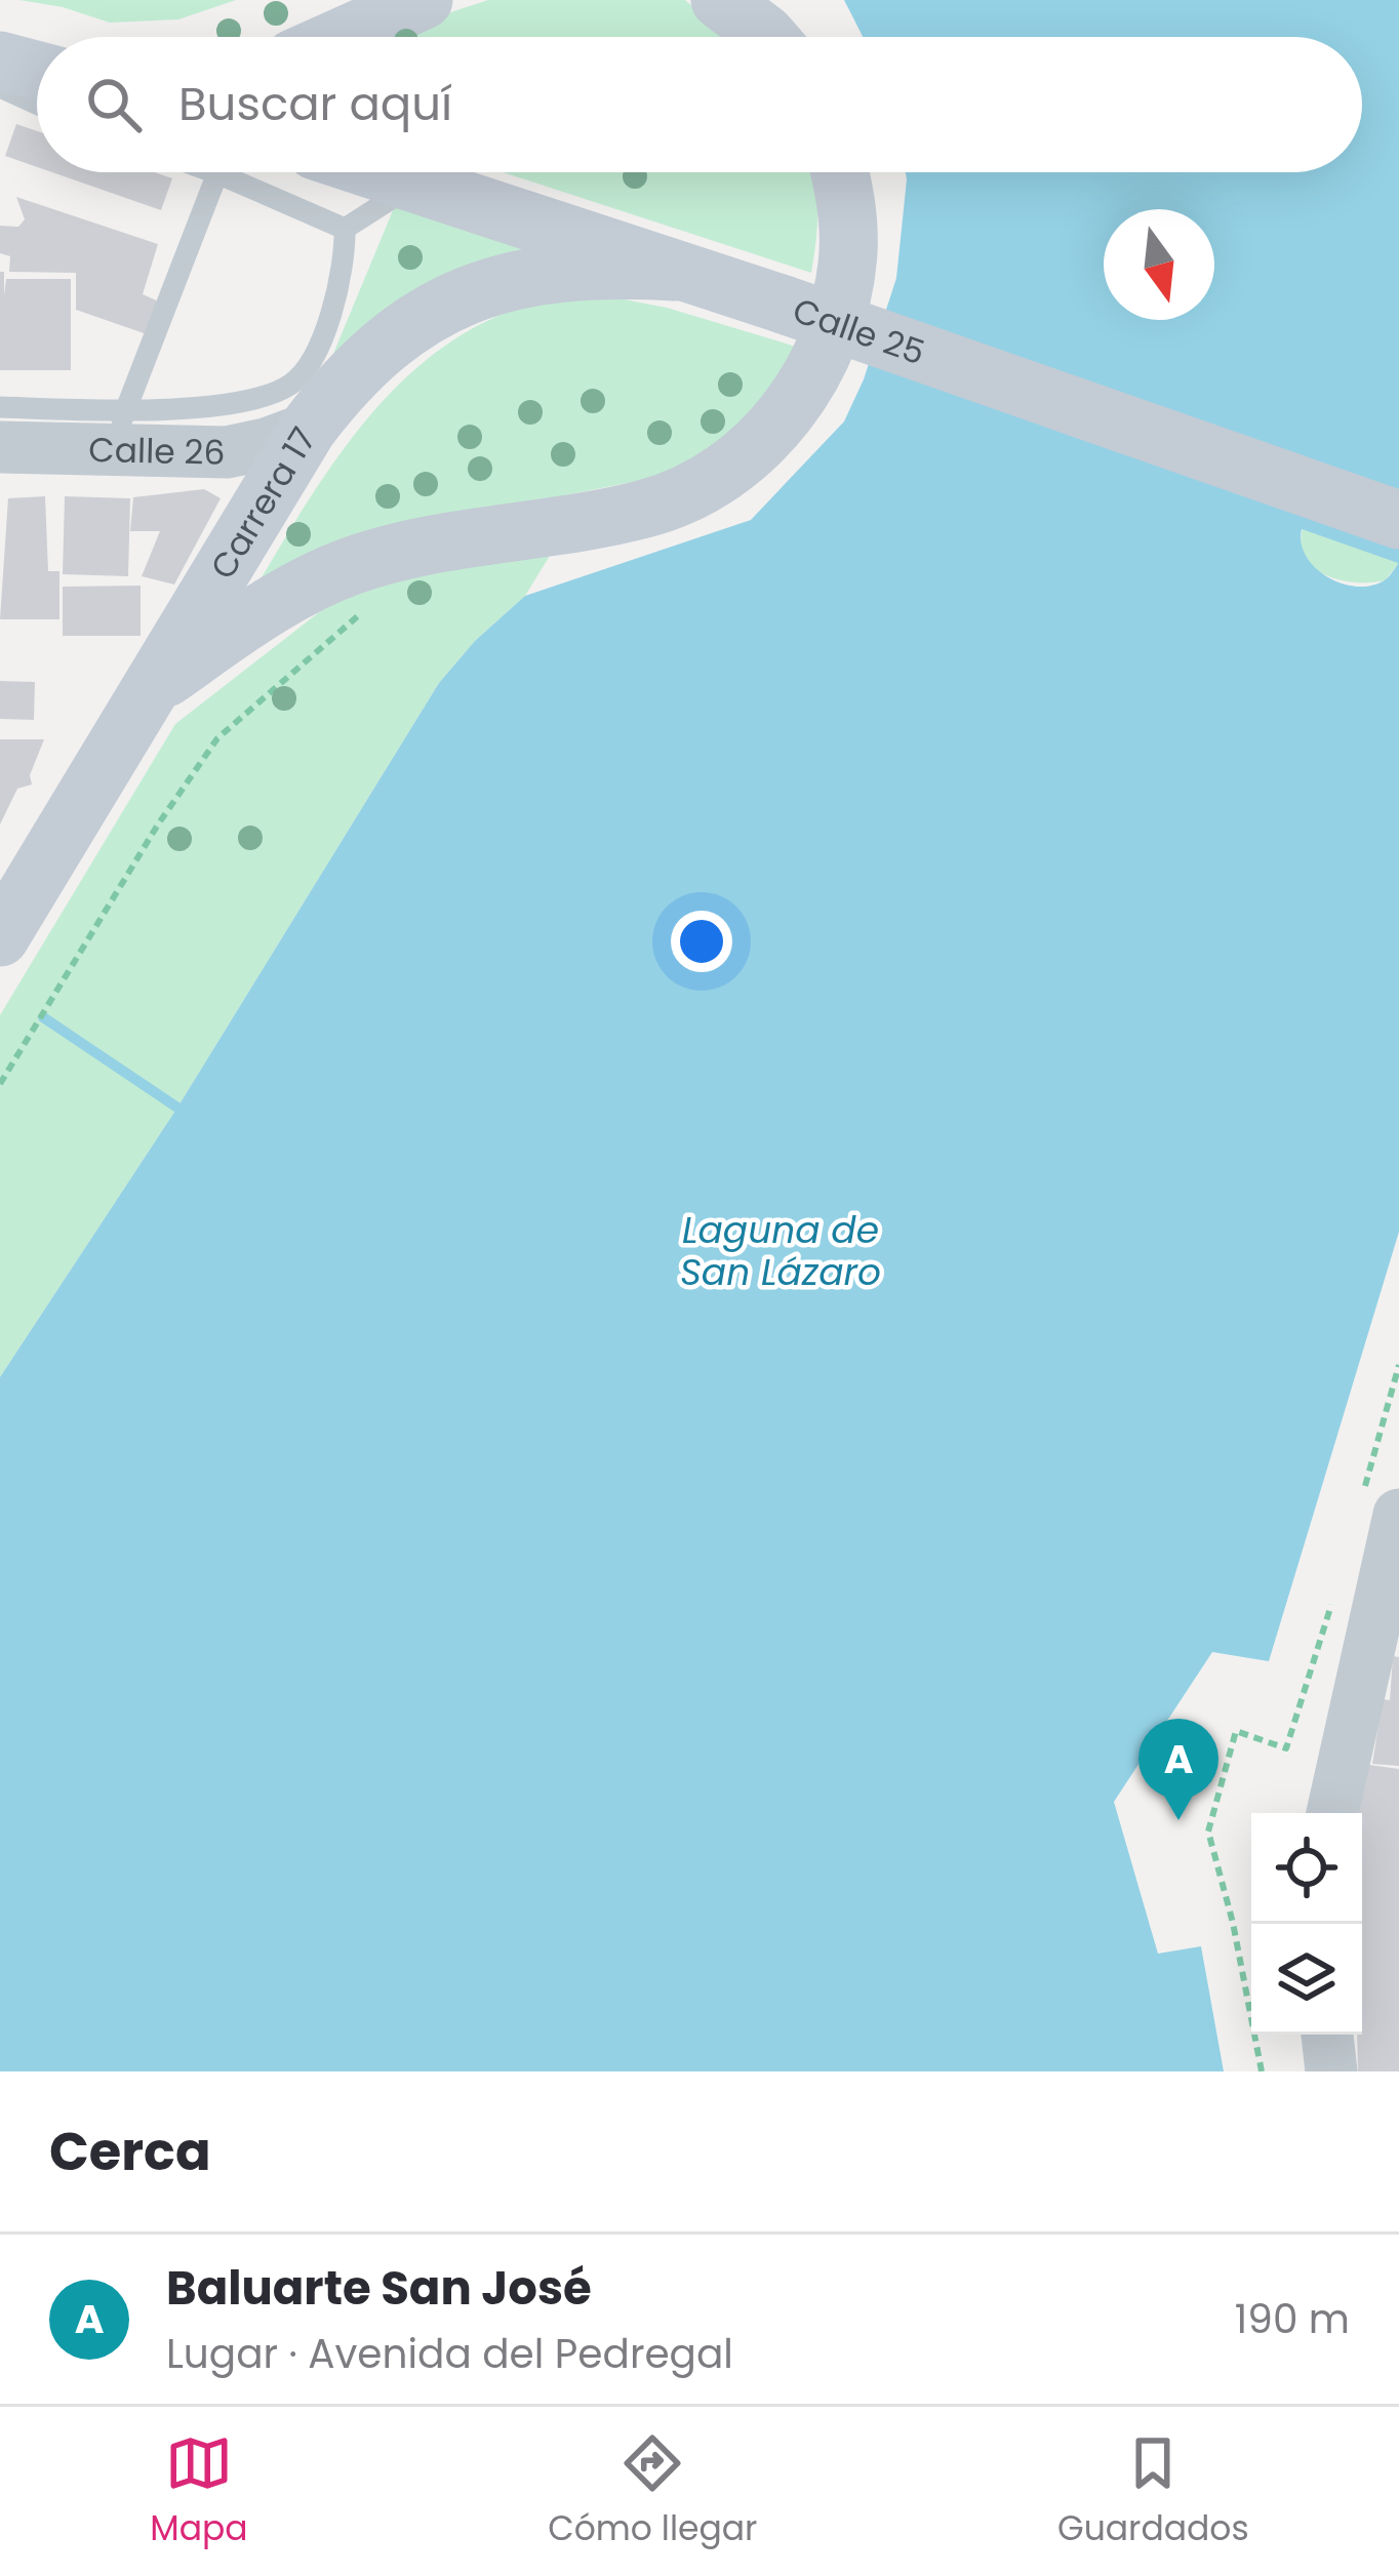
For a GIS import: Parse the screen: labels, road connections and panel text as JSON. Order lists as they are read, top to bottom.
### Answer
{
  "streets": {
    "main road": ["Calle 25", "Carrera 17"],
    "street": ["Calle 26"]
  },
  "crossings": [
    ["Calle 25", "Carrera 17"],
    ["Calle 26", "Carrera 17"]
  ],
  "water": ["Laguna de San Lázaro"],
  "north": "bottom",
  "page": {
    "search": "Buscar aquí",
    "pins": "A",
    "heading": "Cerca",
    "list": [
      {
        "mark": "A",
        "name": "Baluarte San José",
        "note": "Lugar · Avenida del Pedregal",
        "value": "190 m"
      }
    ],
    "nav": ["Mapa", "Cómo llegar", "Guardados"]
  }
}
